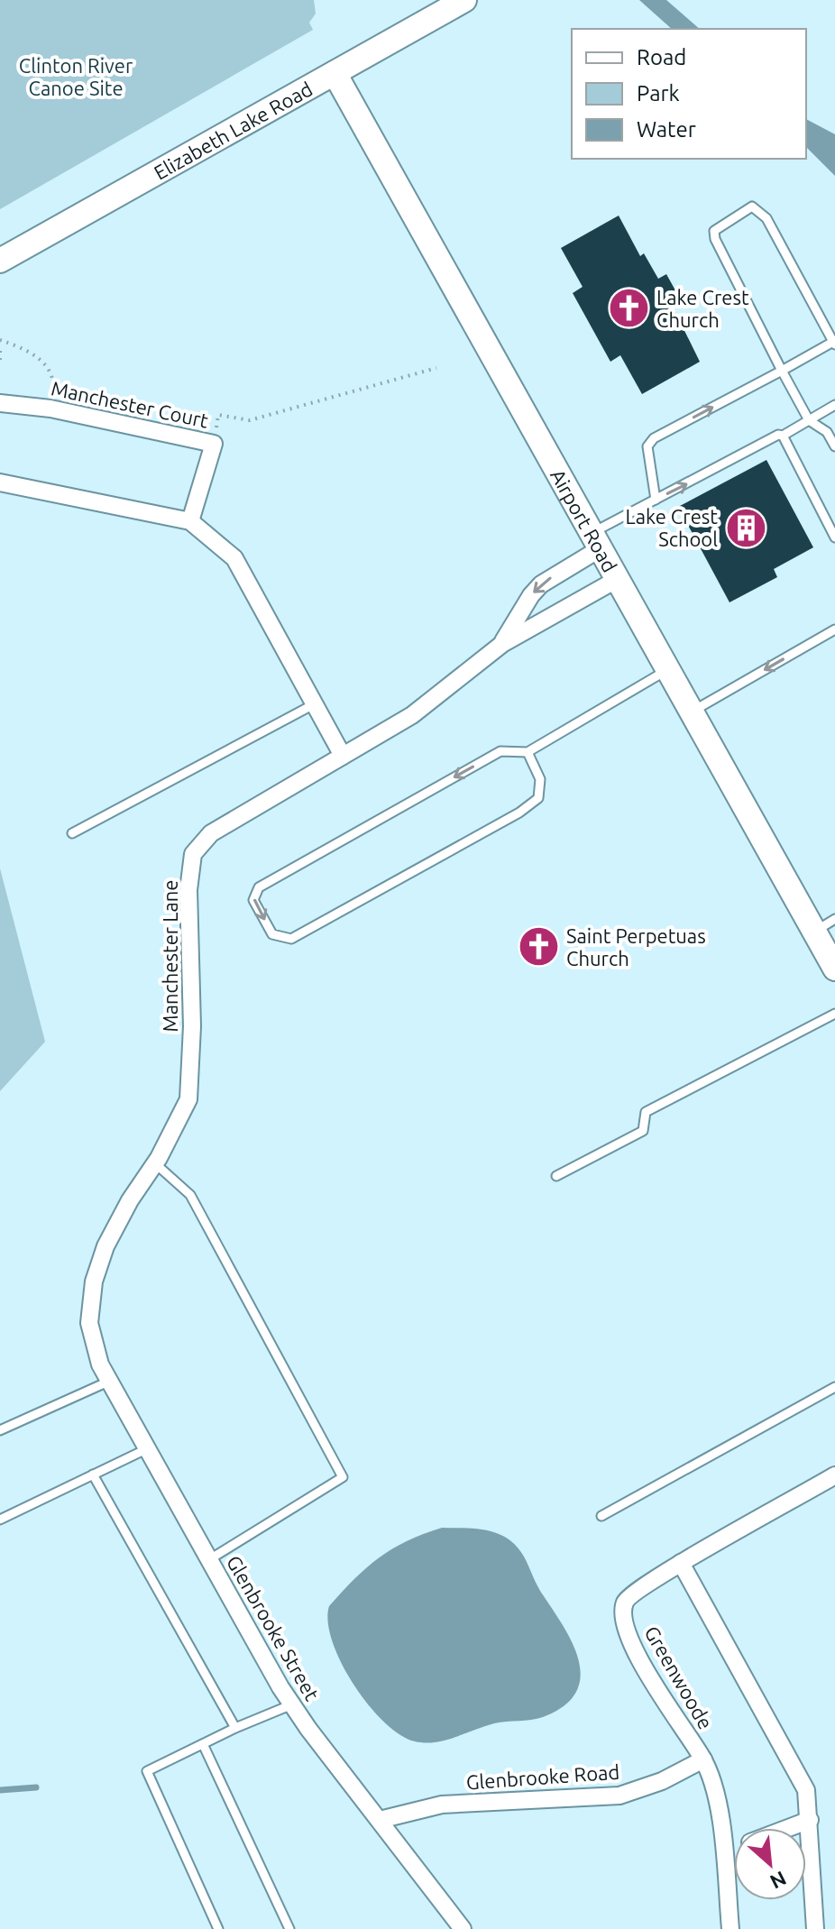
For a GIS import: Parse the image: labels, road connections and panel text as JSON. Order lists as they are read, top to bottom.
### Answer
{
  "streets": {
    "street": [
      "Elizabeth Lake Road",
      "Manchester Court",
      "Airport Road",
      "Manchester Lane",
      "Glenbrooke Street",
      "Greenwoode",
      "Glenbrooke Road"
    ]
  },
  "crossings": [
    ["Elizabeth Lake Road", "Airport Road"],
    ["Airport Road", "Manchester Lane"],
    ["Manchester Lane", "Glenbrooke Street"],
    ["Glenbrooke Street", "Glenbrooke Road"],
    ["Greenwoode", "Glenbrooke Road"]
  ],
  "parks": ["Clinton River Canoe Site"],
  "places": {
    "church": ["Lake Crest Church", "Saint Perpetuas Church"],
    "building": ["Lake Crest School"]
  },
  "legend": ["Road", "Park", "Water"],
  "north": "bottom right"
}
